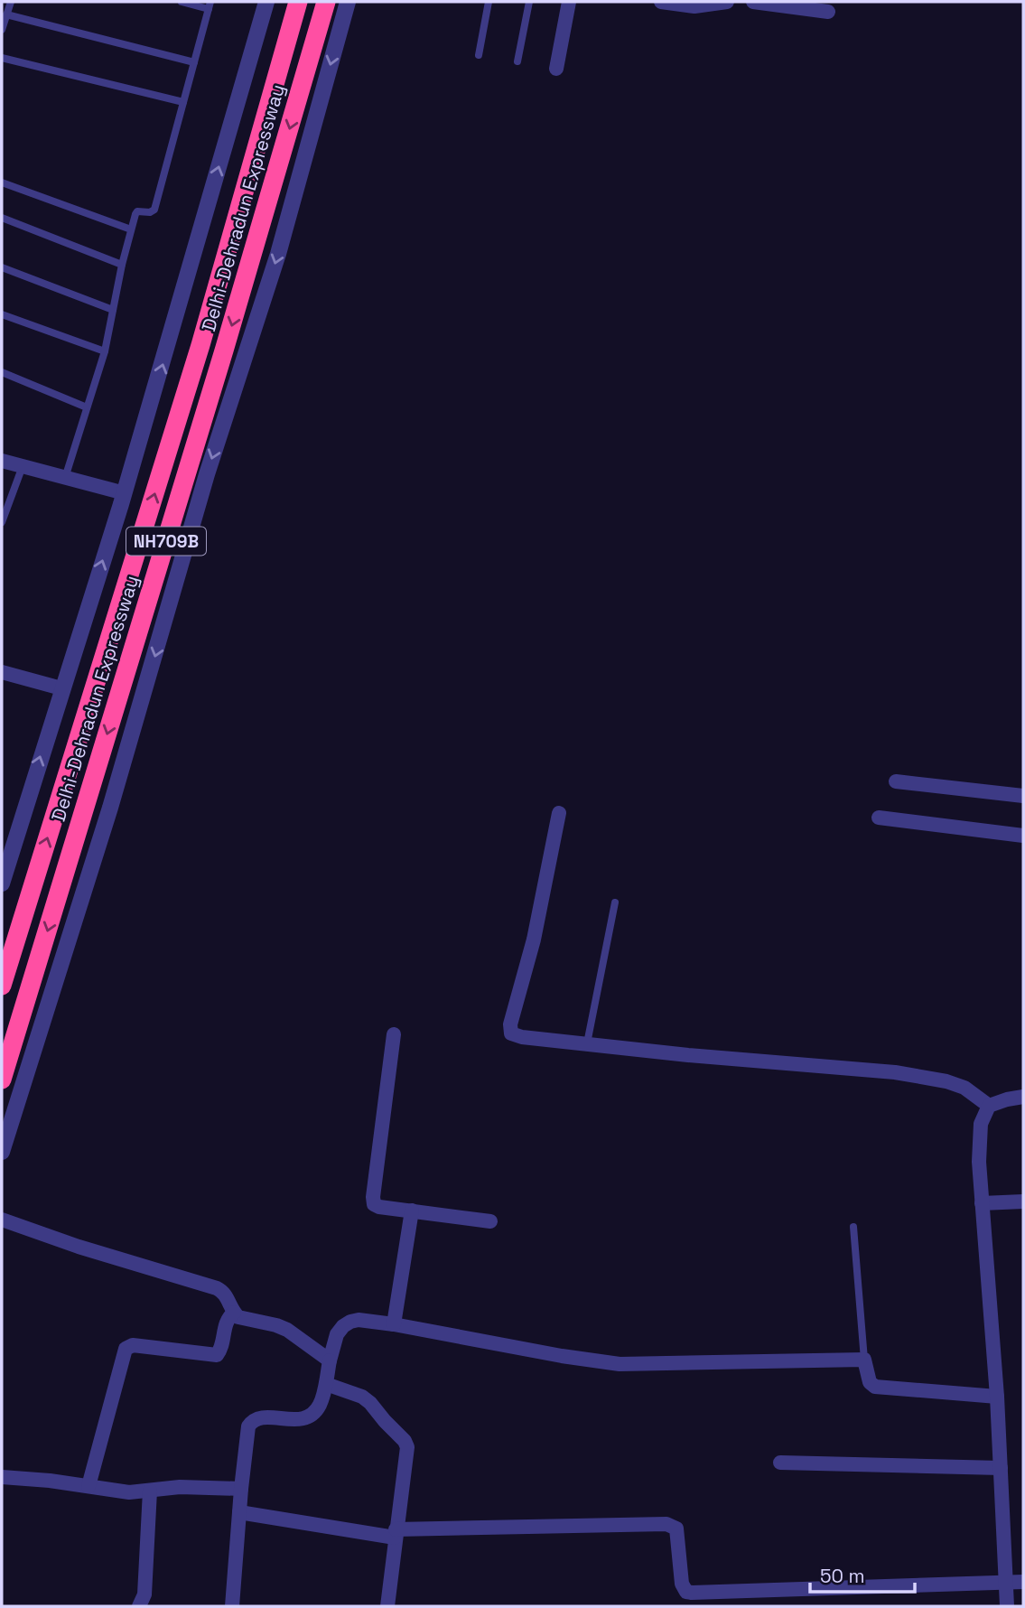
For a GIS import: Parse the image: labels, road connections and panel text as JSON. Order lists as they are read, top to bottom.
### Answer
{
  "streets": {
    "highway": ["Delhi-Dehradun Expressway", "NH709B"]
  },
  "scale_bar": "50 m"
}
